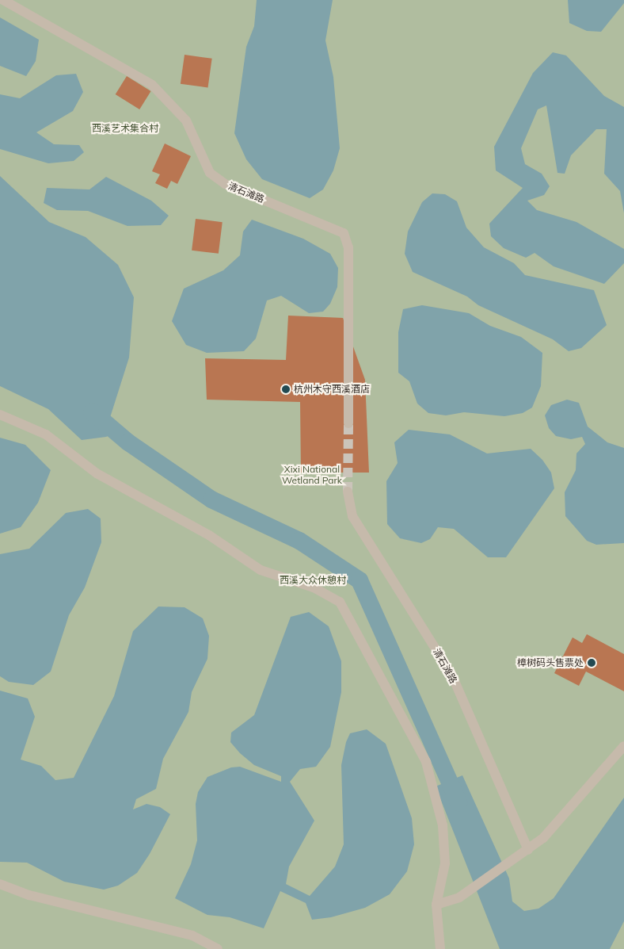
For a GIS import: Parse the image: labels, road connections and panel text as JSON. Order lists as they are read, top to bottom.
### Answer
{
  "streets": {
    "street": ["清石滩路"]
  },
  "parks": ["西溪艺术集合村", "Xixi National Wetland Park", "西溪大众休憩村"],
  "places": ["杭州木守西溪酒店", "樟树码头售票处"]
}
